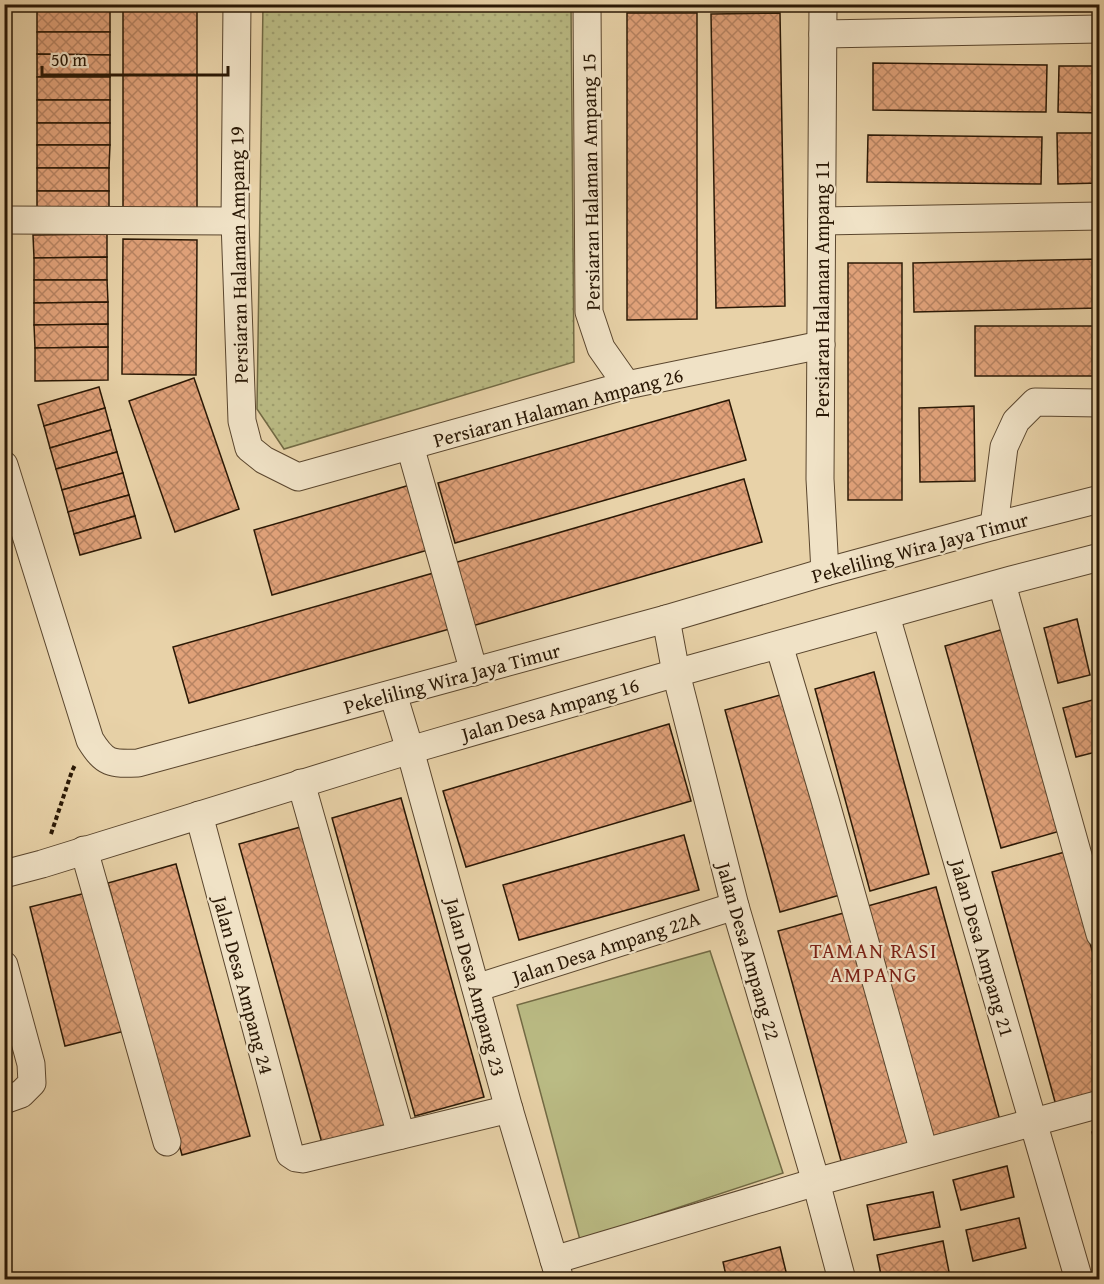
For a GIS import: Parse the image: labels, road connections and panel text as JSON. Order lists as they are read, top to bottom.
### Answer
{
  "streets": {
    "street": [
      "Persiaran Halaman Ampang 15",
      "Persiaran Halaman Ampang 19",
      "Persiaran Halaman Ampang 11",
      "Persiaran Halaman Ampang 26",
      "Pekeliling Wira Jaya Timur",
      "Jalan Desa Ampang 16",
      "Jalan Desa Ampang 22A",
      "Jalan Desa Ampang 21",
      "Jalan Desa Ampang 22",
      "Jalan Desa Ampang 24",
      "Jalan Desa Ampang 23"
    ]
  },
  "crossings": [
    ["Persiaran Halaman Ampang 15", "Persiaran Halaman Ampang 26"],
    ["Persiaran Halaman Ampang 19", "Persiaran Halaman Ampang 26"],
    ["Persiaran Halaman Ampang 11", "Persiaran Halaman Ampang 26"],
    ["Persiaran Halaman Ampang 11", "Pekeliling Wira Jaya Timur"],
    ["Pekeliling Wira Jaya Timur", "Jalan Desa Ampang 22"],
    ["Pekeliling Wira Jaya Timur", "Jalan Desa Ampang 23"],
    ["Jalan Desa Ampang 16", "Jalan Desa Ampang 21"],
    ["Jalan Desa Ampang 16", "Jalan Desa Ampang 22"],
    ["Jalan Desa Ampang 16", "Jalan Desa Ampang 24"],
    ["Jalan Desa Ampang 16", "Jalan Desa Ampang 23"],
    ["Jalan Desa Ampang 22A", "Jalan Desa Ampang 22"],
    ["Jalan Desa Ampang 22A", "Jalan Desa Ampang 23"]
  ],
  "districts": ["TAMAN RASI AMPANG"],
  "scale_bar": "50 m"
}
